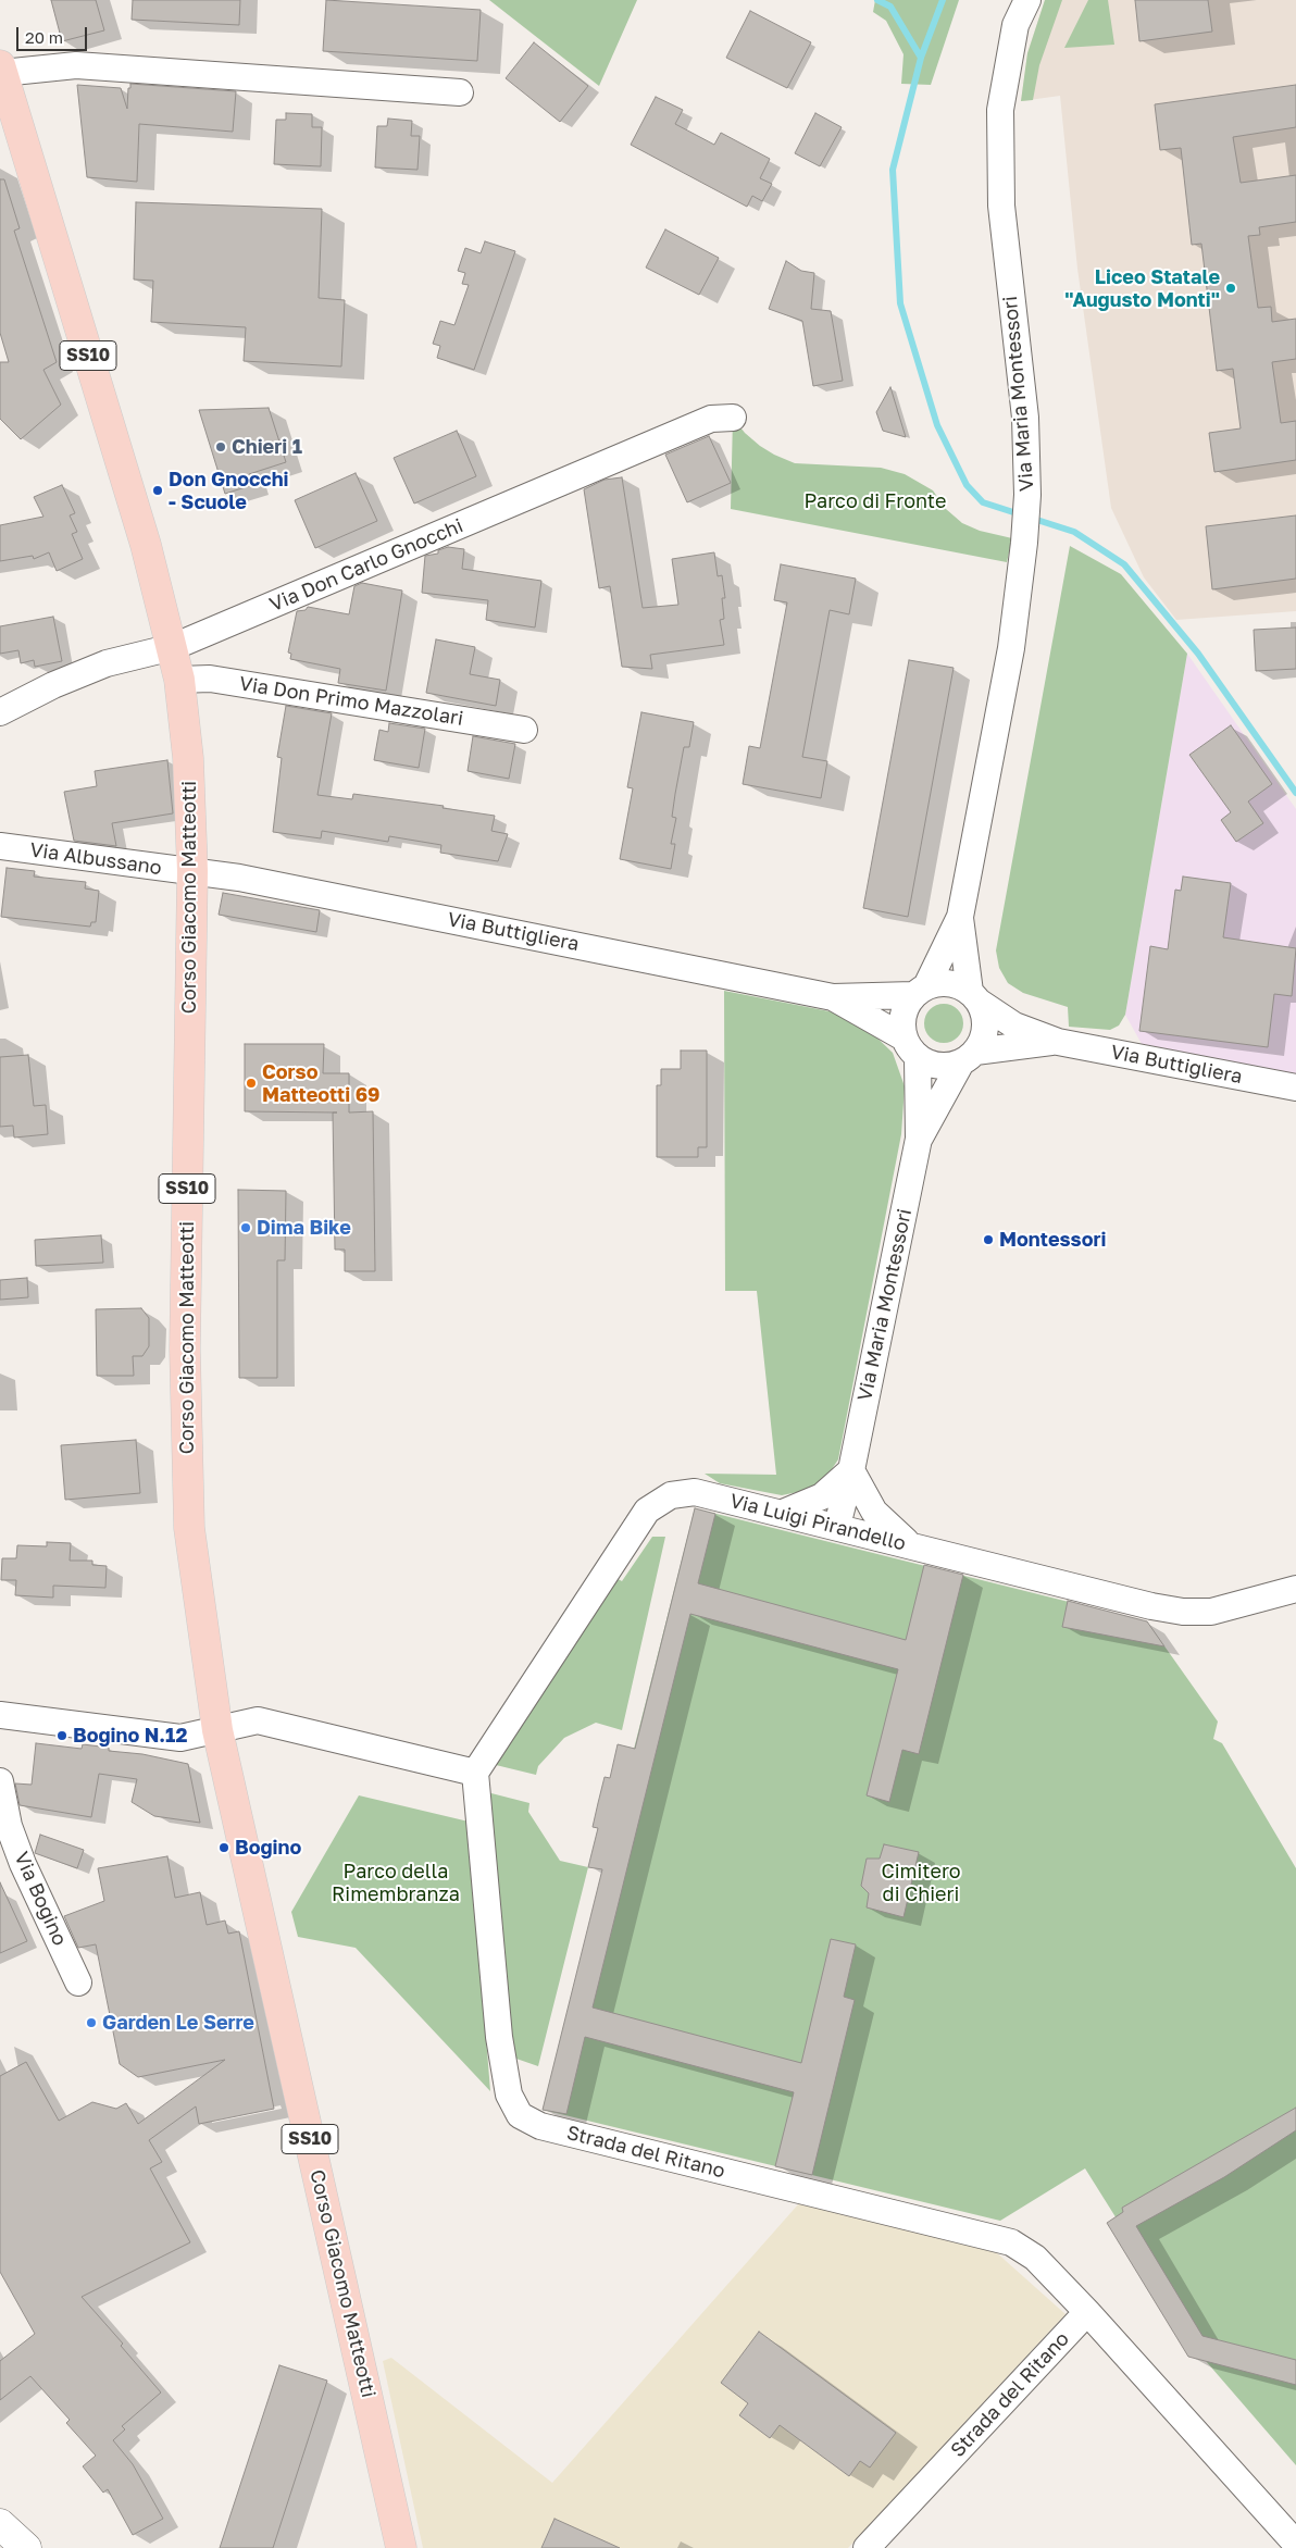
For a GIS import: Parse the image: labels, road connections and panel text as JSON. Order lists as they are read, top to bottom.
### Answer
{
  "streets": {
    "main road": ["SS10", "Corso Giacomo Matteotti"],
    "street": [
      "Via Maria Montessori",
      "Via Don Carlo Gnocchi",
      "Via Don Primo Mazzolari",
      "Via Albussano",
      "Via Buttigliera",
      "Via Luigi Pirandello",
      "Via Bogino",
      "Strada del Ritano"
    ]
  },
  "crossings": [
    ["Via Maria Montessori", "Via Buttigliera"],
    ["Via Maria Montessori", "Via Luigi Pirandello"],
    ["Via Don Carlo Gnocchi", "Corso Giacomo Matteotti"],
    ["Via Don Primo Mazzolari", "Corso Giacomo Matteotti"],
    ["Via Albussano", "Corso Giacomo Matteotti"],
    ["Via Albussano", "Via Buttigliera"],
    ["Corso Giacomo Matteotti", "Via Buttigliera"],
    ["Via Luigi Pirandello", "Strada del Ritano"]
  ],
  "parks": ["Parco di Fronte", "Parco della Rimembranza", "Cimitero di Chieri"],
  "places": [
    "Liceo Statale \"Augusto Monti\"",
    "Chieri 1",
    "Don Gnocchi - Scuole",
    "Corso Matteotti 69",
    "Dima Bike",
    "Montessori",
    "Bogino N.12",
    "Bogino",
    "Garden Le Serre"
  ],
  "scale_bar": "20 m"
}
